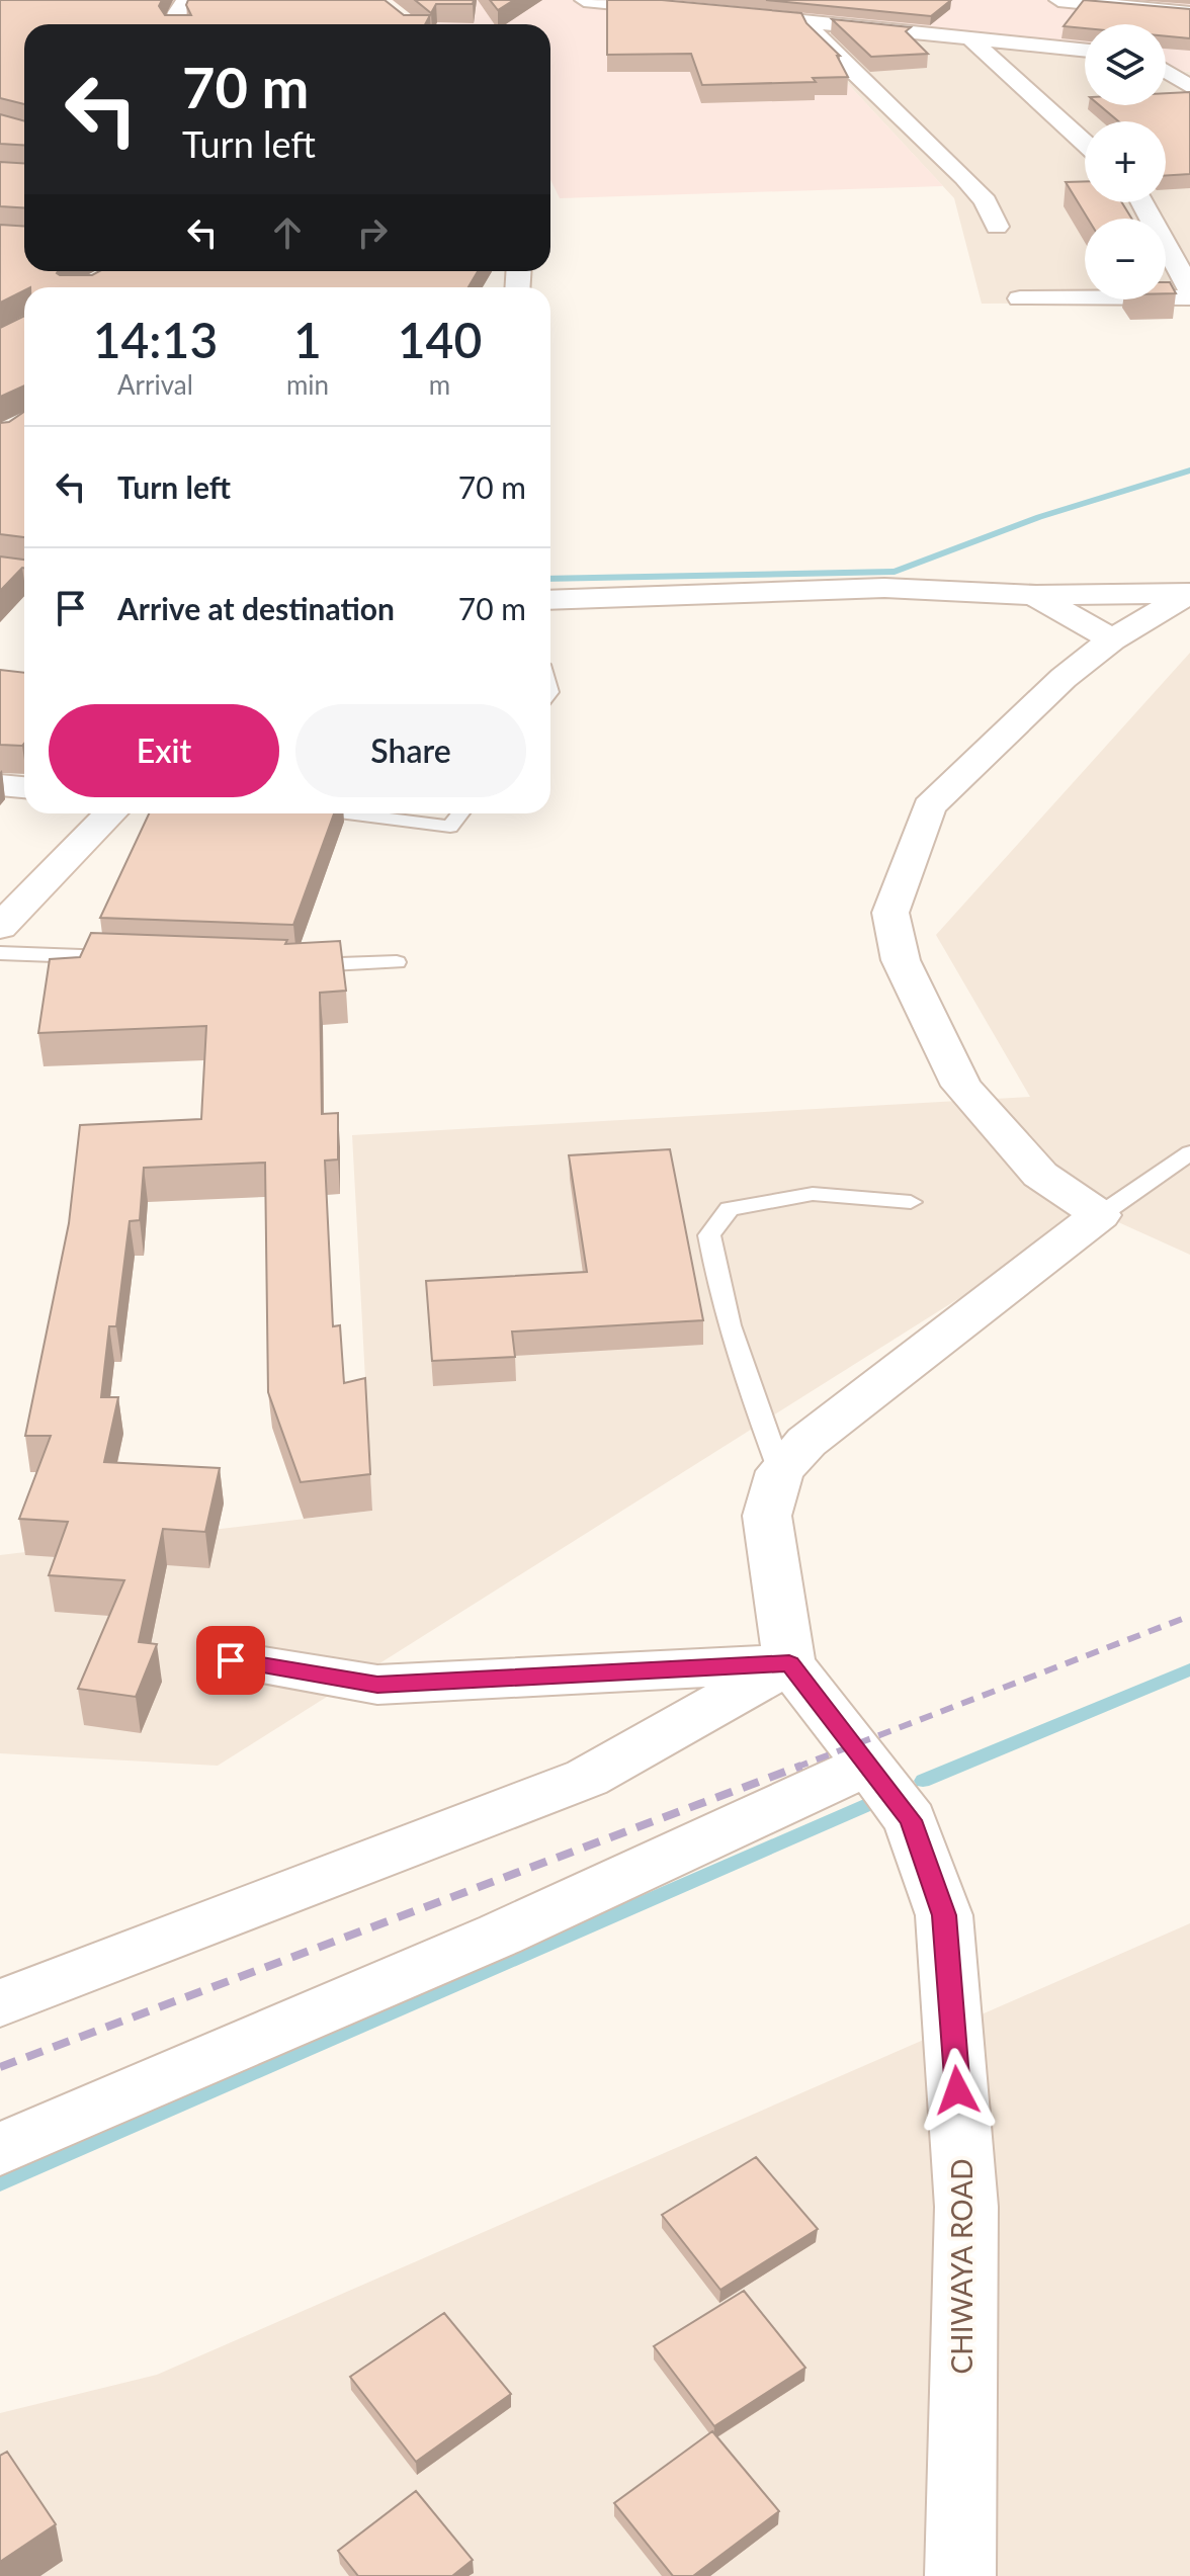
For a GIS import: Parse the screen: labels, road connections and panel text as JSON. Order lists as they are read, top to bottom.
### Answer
{
  "streets": {
    "street": ["CHIWAYA ROAD"]
  },
  "page": {
    "map_buttons": ["+", "−"],
    "turn": ["70 m", "Turn left"],
    "eta": [
      "14:13",
      "Arrival",
      "1",
      "min",
      "140",
      "m"
    ],
    "list": [
      {
        "name": "Turn left",
        "value": "70 m"
      },
      {
        "name": "Arrive at destination",
        "value": "70 m"
      }
    ],
    "buttons": ["Exit", "Share"]
  }
}
